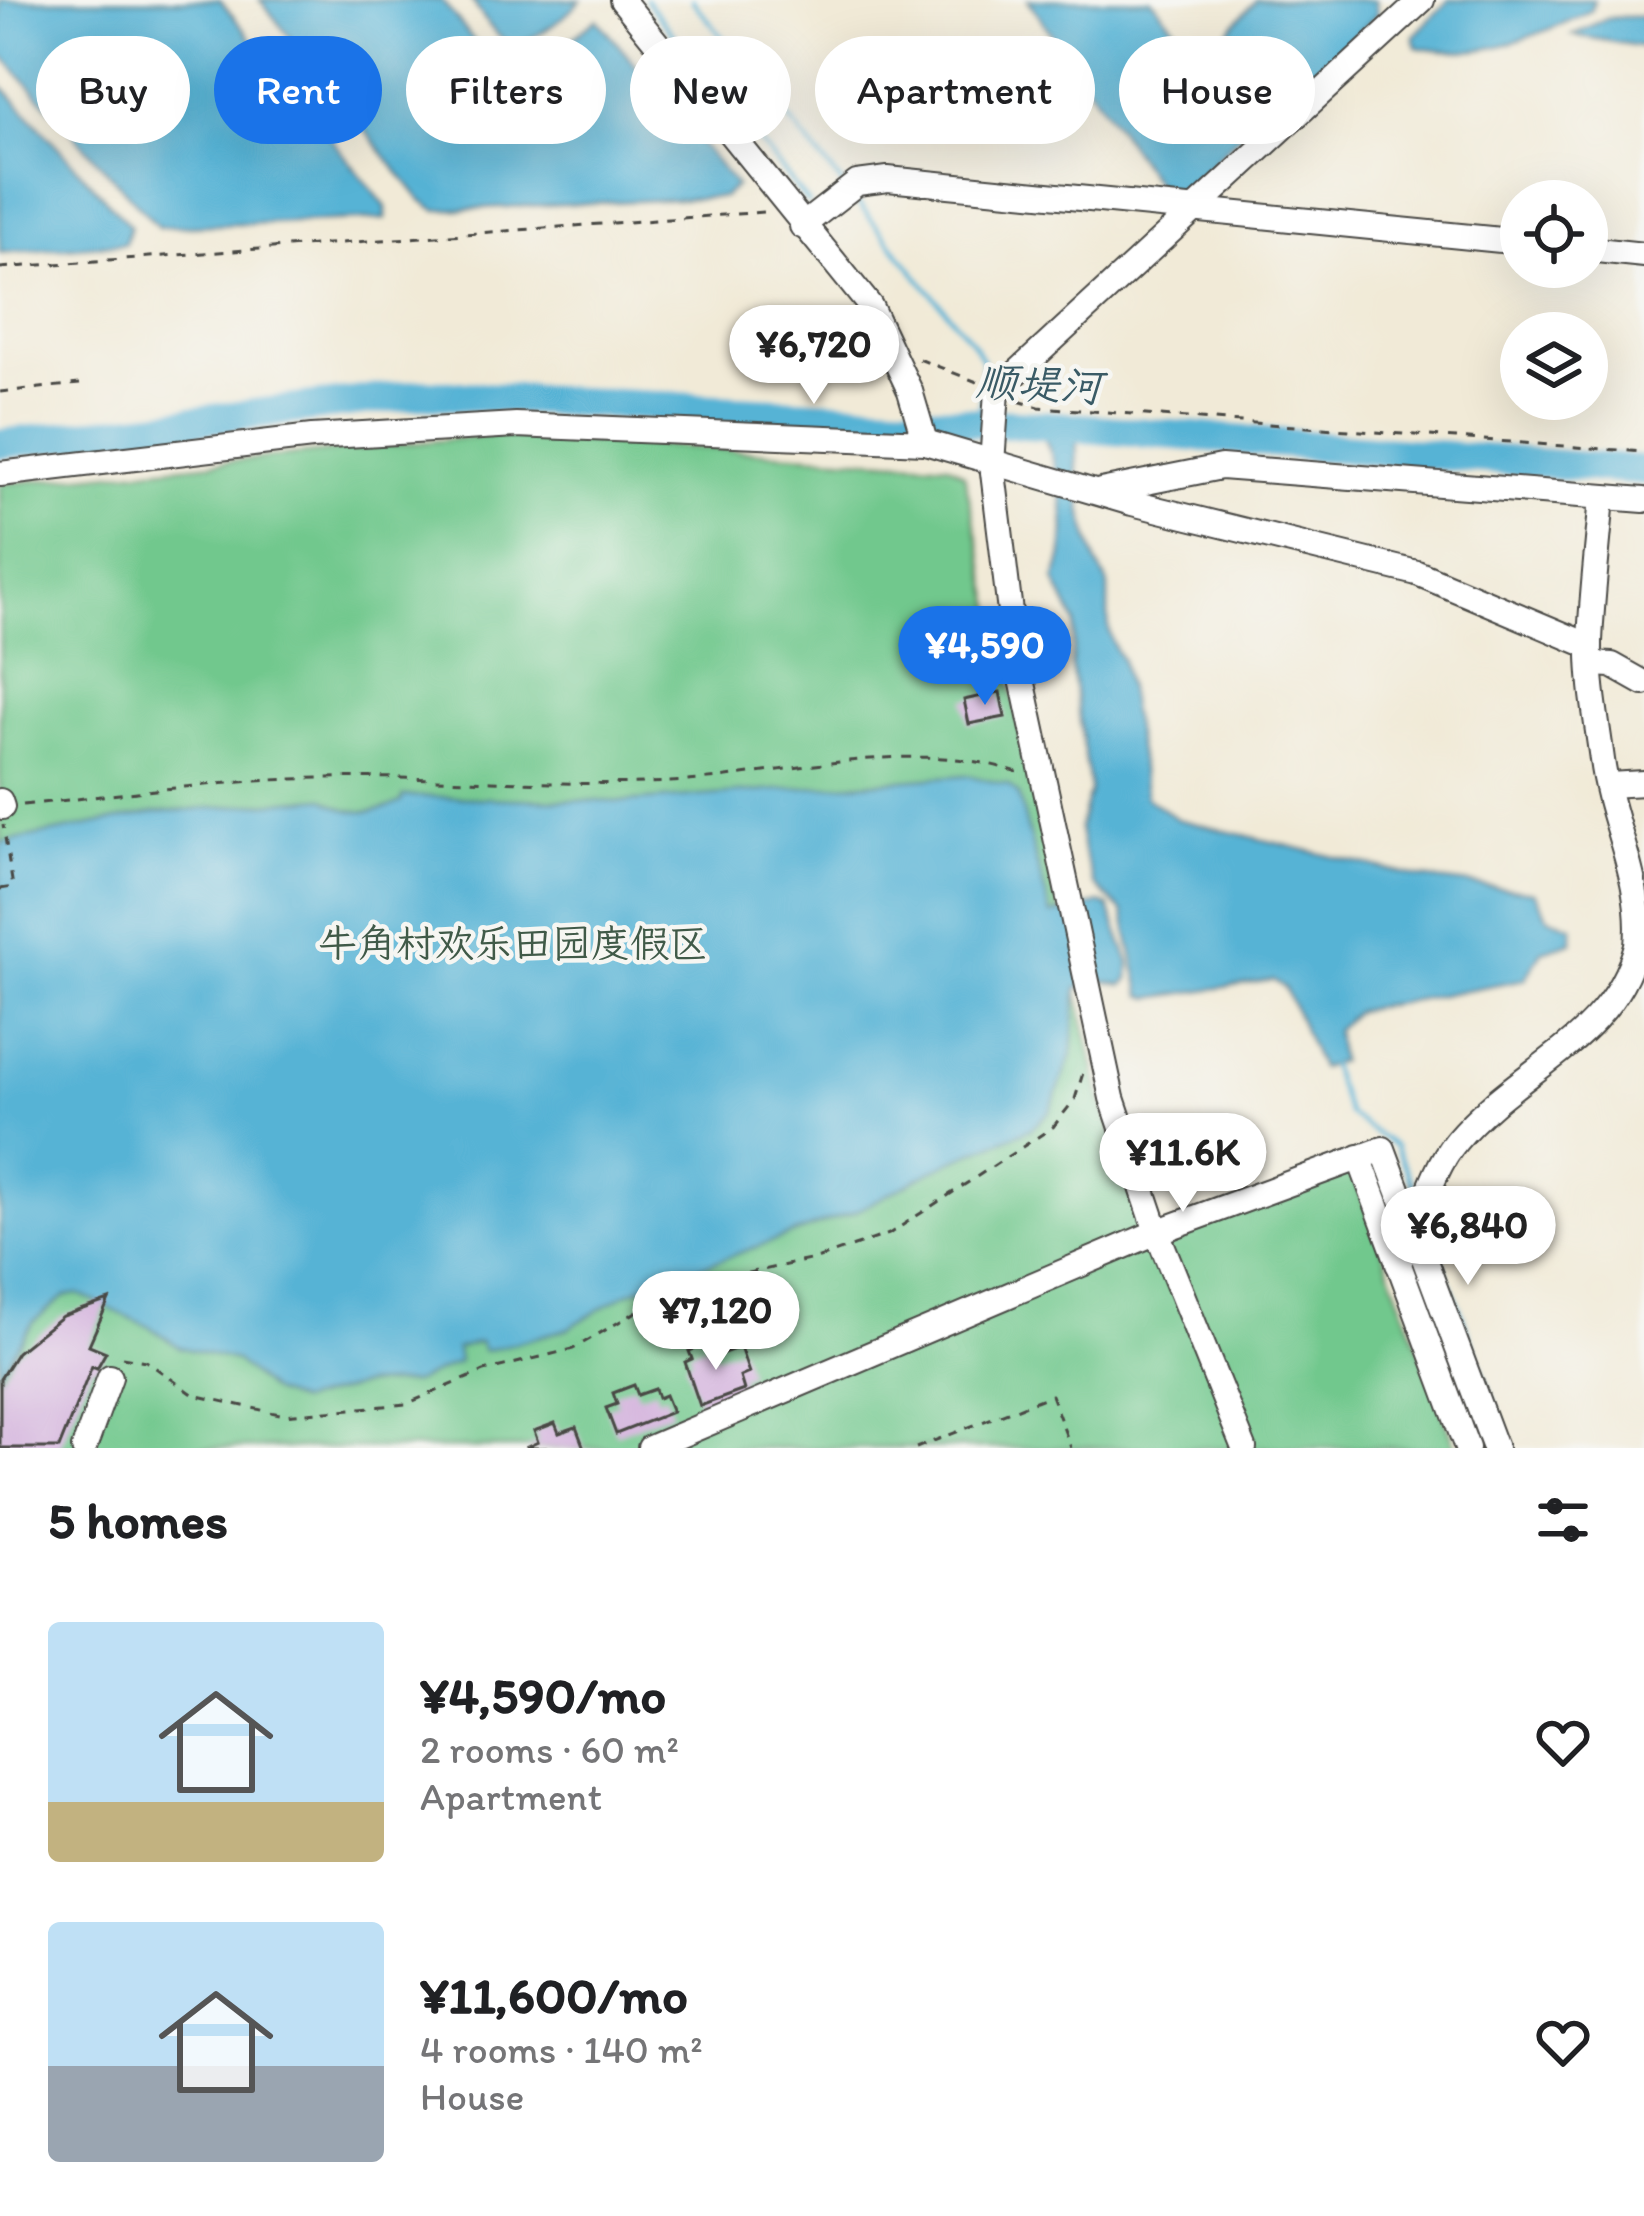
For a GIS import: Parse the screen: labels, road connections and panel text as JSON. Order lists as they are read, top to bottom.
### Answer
{
  "water": ["顺堤河"],
  "parks": ["牛角村欢乐田园度假区"],
  "page": {
    "chip": [
      "Buy",
      "Rent",
      "Filters",
      "New",
      "Apartment",
      "House"
    ],
    "price": [
      "¥6,720",
      "¥4,590",
      "¥11.6K",
      "¥6,840",
      "¥7,120"
    ],
    "heading": "5 homes",
    "list": [
      {
        "name": "¥4,590/mo",
        "note": "2 rooms · 60 m² · Apartment"
      },
      {
        "name": "¥11,600/mo",
        "note": "4 rooms · 140 m² · House"
      }
    ]
  }
}
